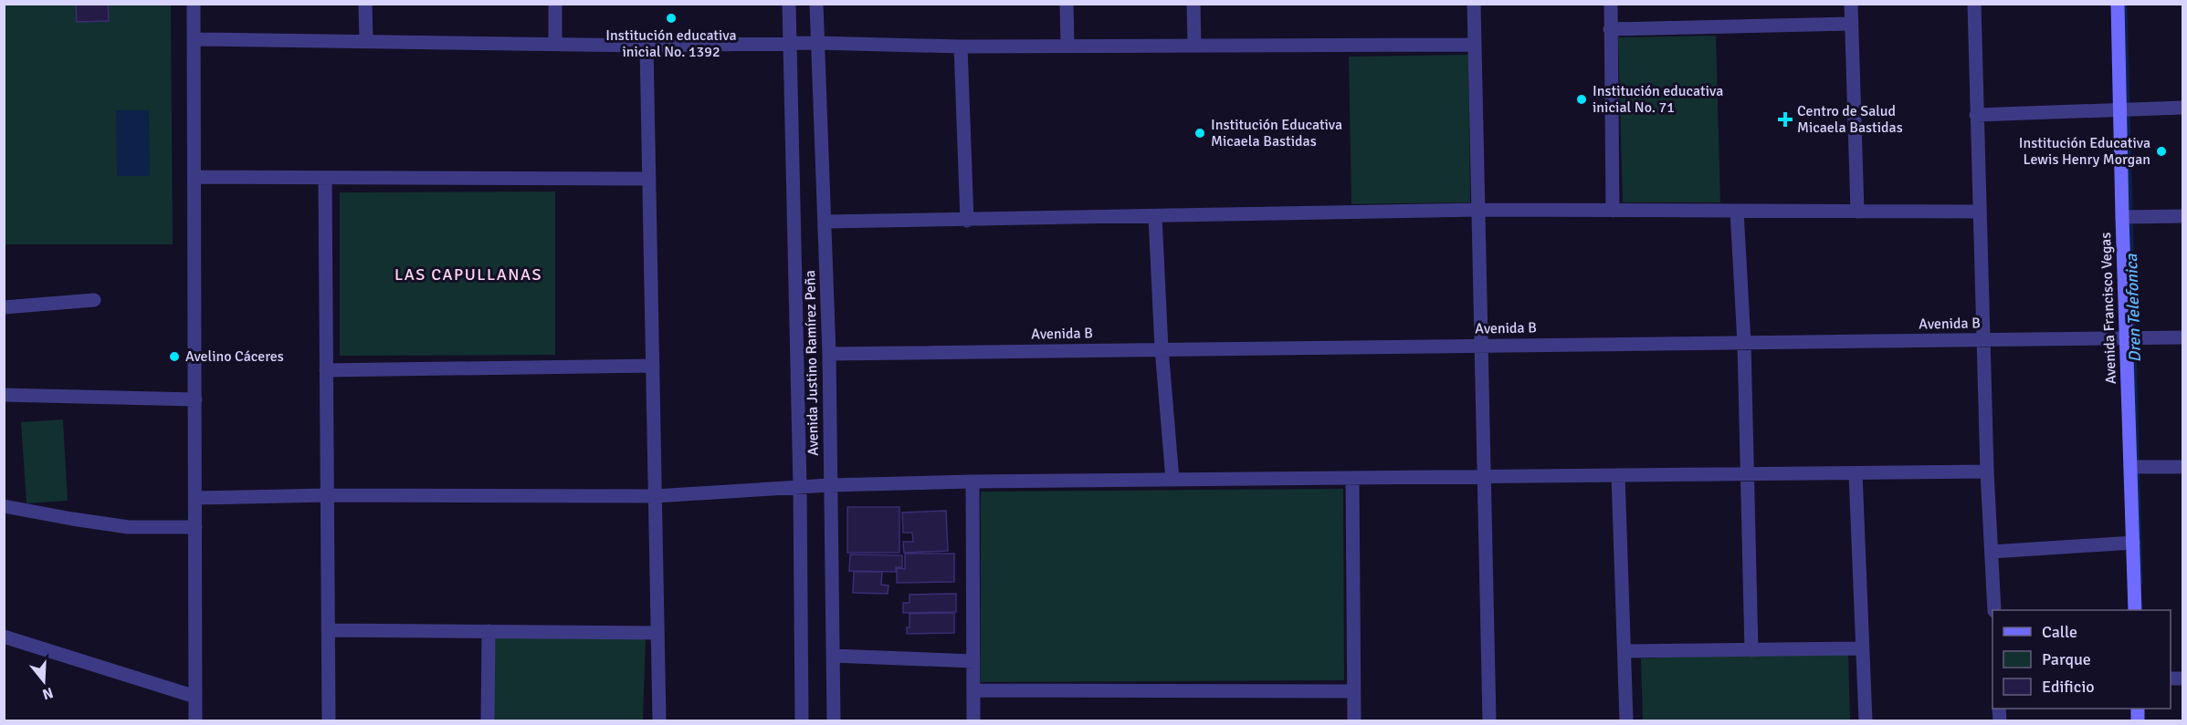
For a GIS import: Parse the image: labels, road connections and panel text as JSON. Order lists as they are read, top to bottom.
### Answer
{
  "streets": {
    "street": ["Avenida Francisco Vegas", "Avenida B", "Avenida Justino Ramírez Peña"]
  },
  "crossings": [
    ["Avenida Francisco Vegas", "Avenida B"],
    ["Avenida B", "Avenida Justino Ramírez Peña"]
  ],
  "districts": ["LAS CAPULLANAS"],
  "water": ["Dren Telefonica"],
  "places": {
    "other": [
      "Institución educativa inicial No. 1392",
      "Institución educativa inicial No. 71",
      "Institución Educativa Micaela Bastidas",
      "Institución Educativa Lewis Henry Morgan",
      "Avelino Cáceres"
    ],
    "health": ["Centro de Salud Micaela Bastidas"]
  },
  "legend": ["Calle", "Parque", "Edificio"],
  "north": "bottom"
}
